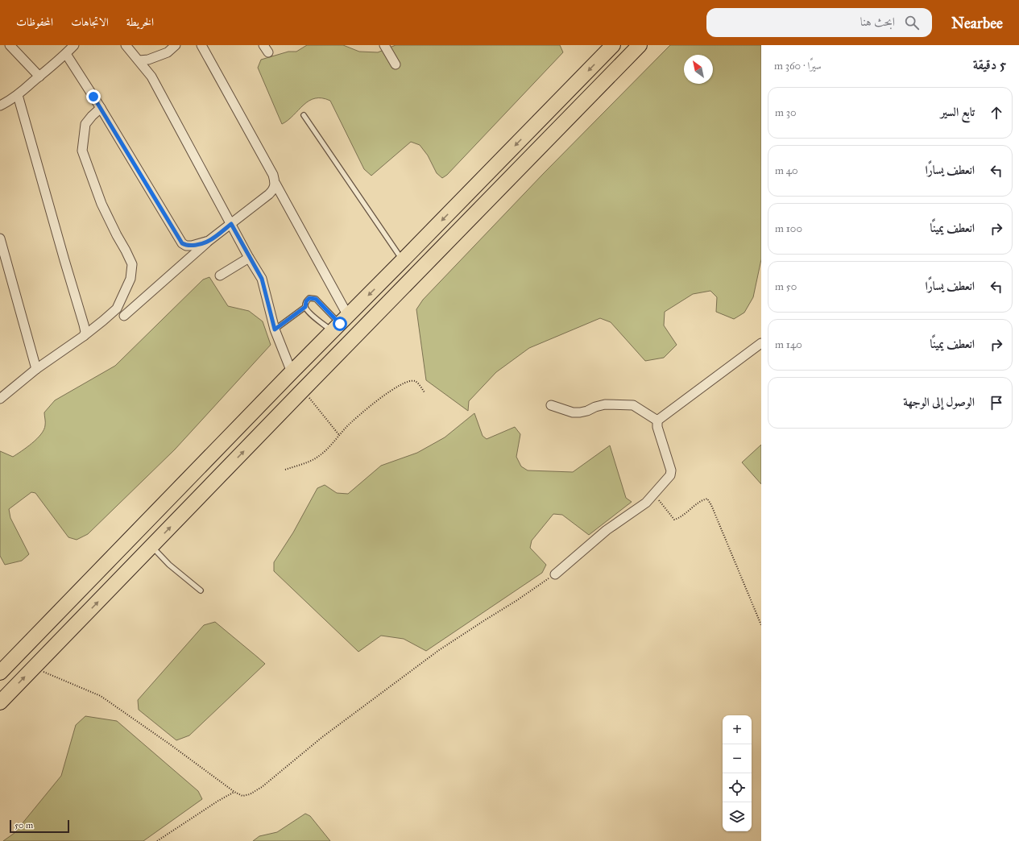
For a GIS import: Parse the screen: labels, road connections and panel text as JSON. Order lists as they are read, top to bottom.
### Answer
{
  "scale_bar": "50 m",
  "north": "top left",
  "page": {
    "header": "Nearbee",
    "search": "ابحث هنا",
    "nav": ["الخريطة", "الاتجاهات", "المحفوظات"],
    "heading": ["5 دقيقة", "سيرًا · 360 m"],
    "list": [
      ["تابع السير", "30 m"],
      ["انعطف يسارًا", "40 m"],
      ["انعطف يمينًا", "100 m"],
      ["انعطف يسارًا", "50 m"],
      ["انعطف يمينًا", "140 m"],
      "الوصول إلى الوجهة"
    ],
    "map_buttons": ["+", "−"],
    "scale": "50 m"
  }
}
